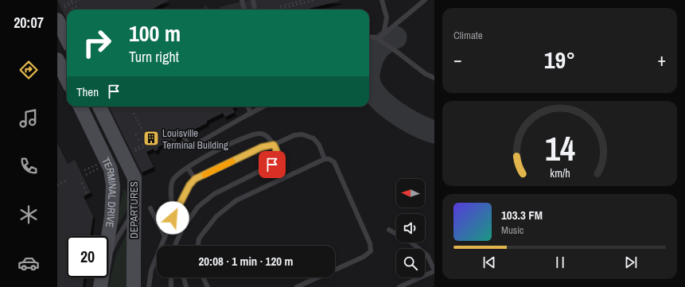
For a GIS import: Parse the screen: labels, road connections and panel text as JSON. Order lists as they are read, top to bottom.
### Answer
{
  "streets": {
    "main road": ["TERMINAL DRIVE", "DEPARTURES"]
  },
  "places": {
    "building": ["Louisville Terminal Building"]
  },
  "north": "left",
  "page": {
    "tabs": "20:07",
    "tile": "Climate",
    "turn": ["100 m", "Turn right"],
    "heat": ["−", "19°", "+"],
    "then": "Then",
    "song": ["103.3 FM", "Music"],
    "limit": "20",
    "trip": "20:08 · 1 min · 120 m",
    "gauge": ["14", "km/h"]
  }
}
